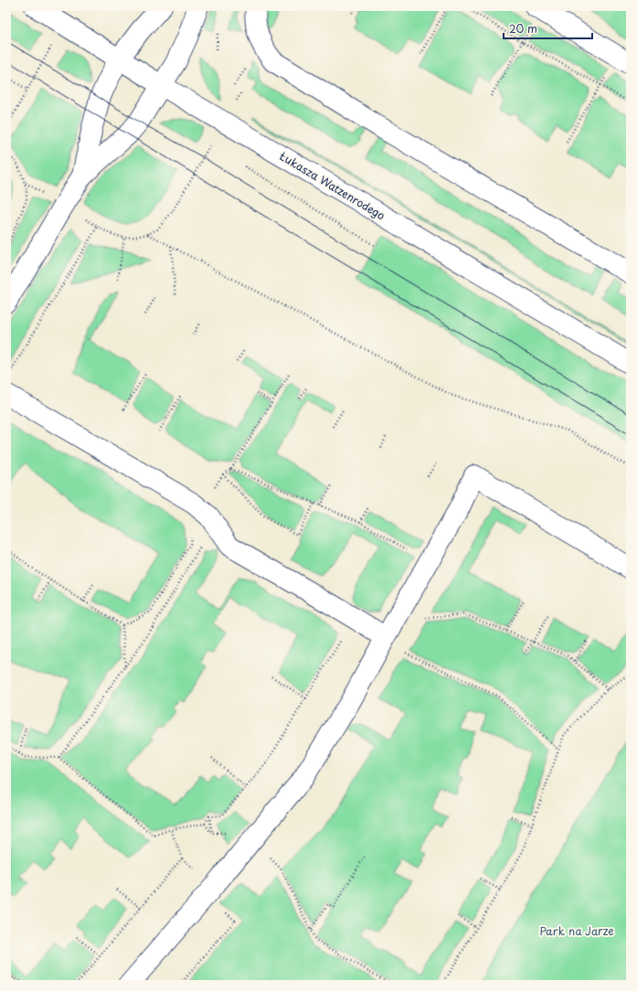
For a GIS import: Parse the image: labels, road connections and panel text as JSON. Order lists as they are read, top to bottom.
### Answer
{
  "streets": {
    "street": ["Łukasza Watzenrodego"]
  },
  "parks": ["Park na Jarze"],
  "scale_bar": "20 m"
}
